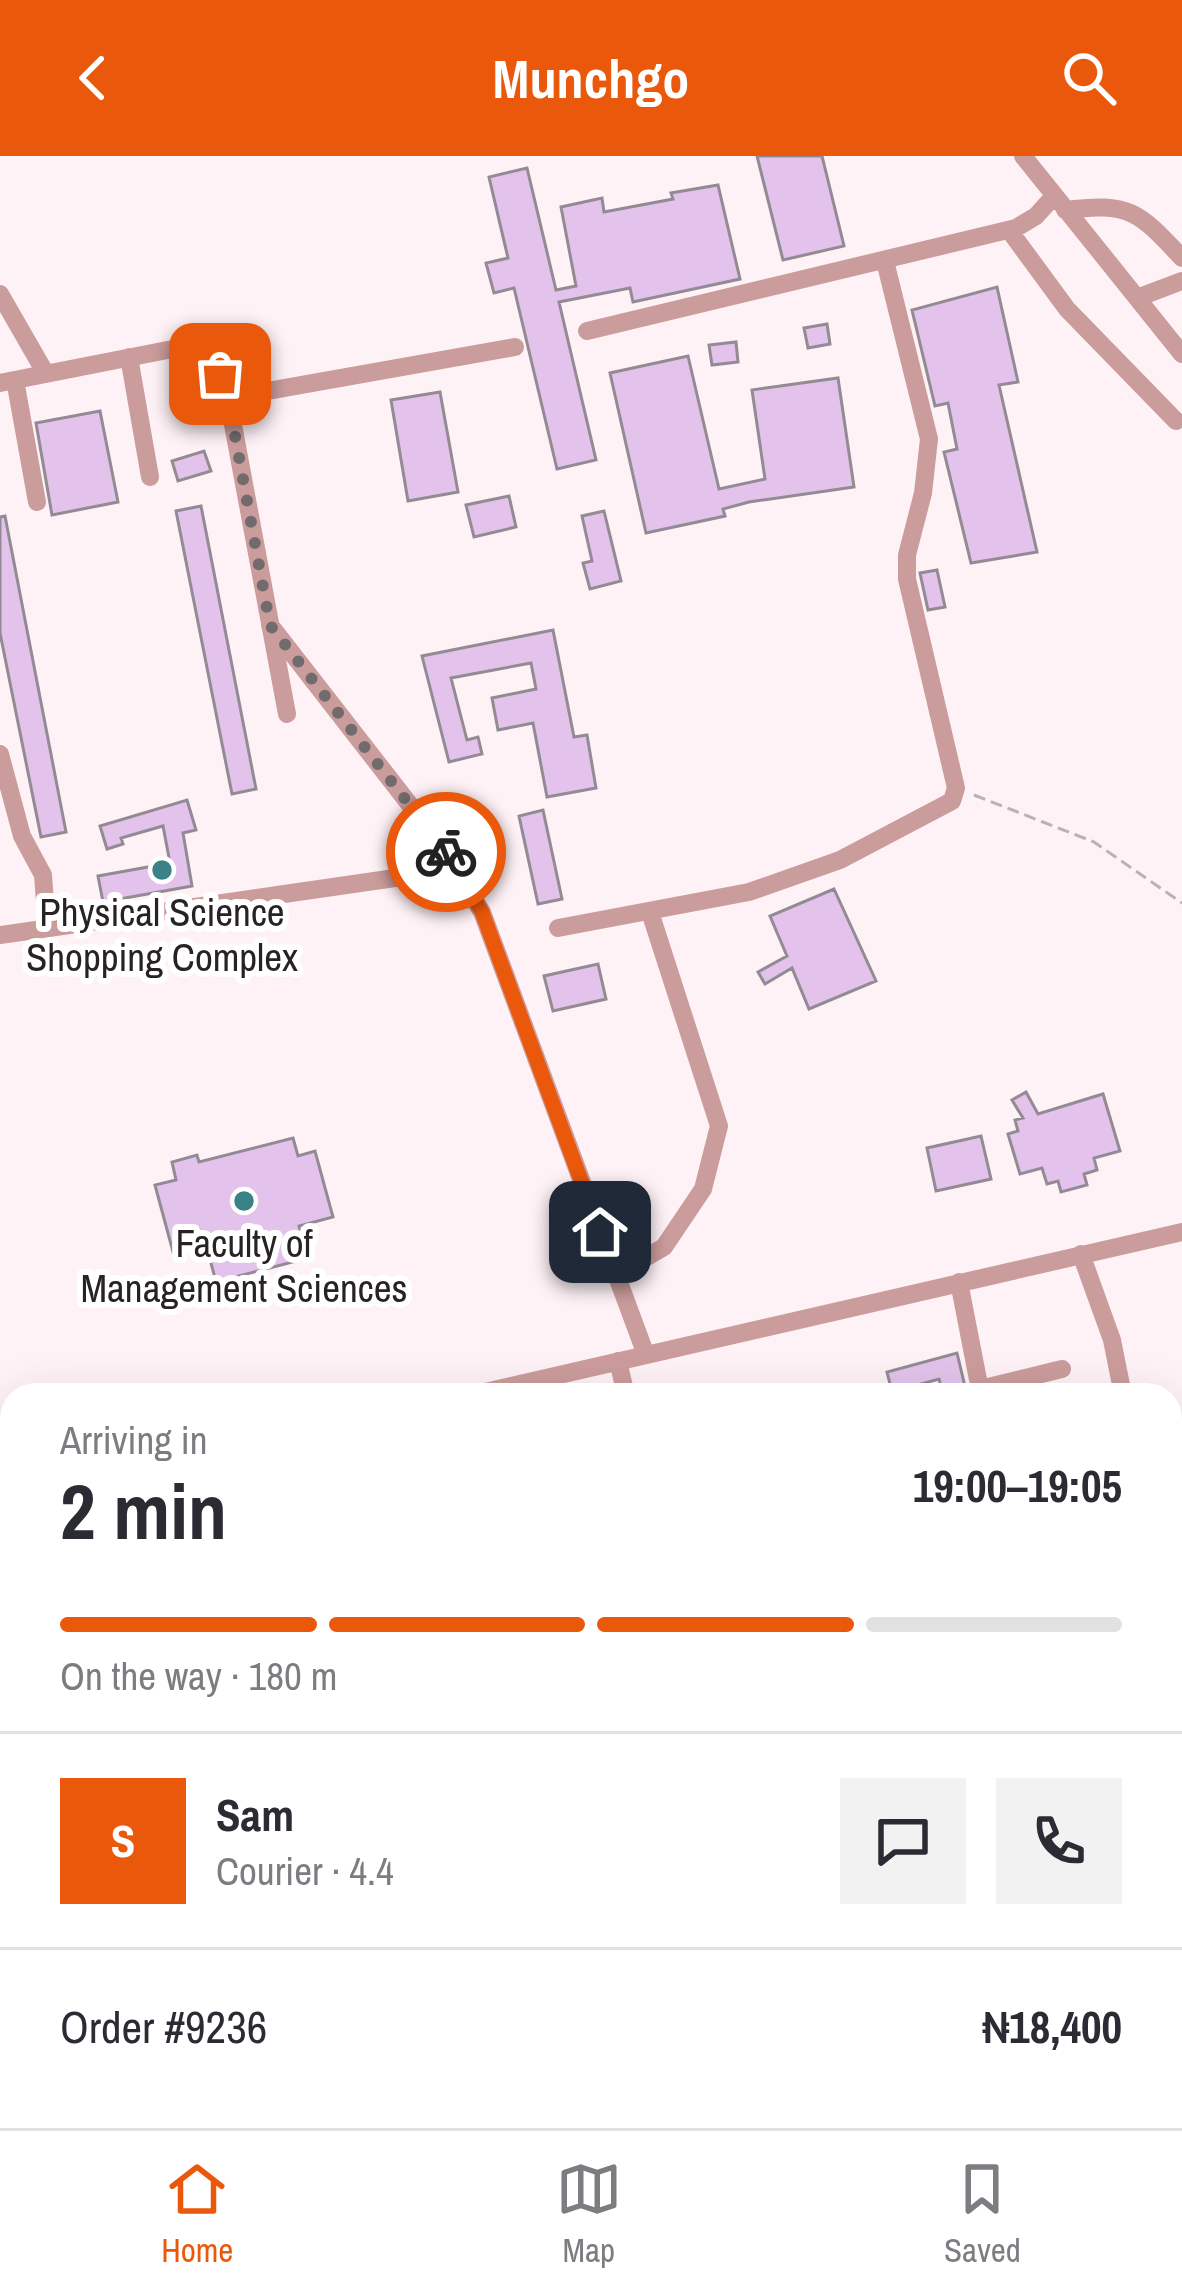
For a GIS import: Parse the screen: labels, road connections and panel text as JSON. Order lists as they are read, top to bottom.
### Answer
{
  "places": ["Physical Science Shopping Complex", "Faculty of Management Sciences"],
  "page": {
    "header": "Munchgo",
    "heading": ["2 min", "Arriving in", "19:00–19:05"],
    "panel": [
      "Sam",
      "Courier · 4.4",
      "Order #9236",
      "₦18,400"
    ],
    "bar": "On the way · 180 m",
    "round": "S",
    "tabs": ["Home", "Map", "Saved"]
  }
}
